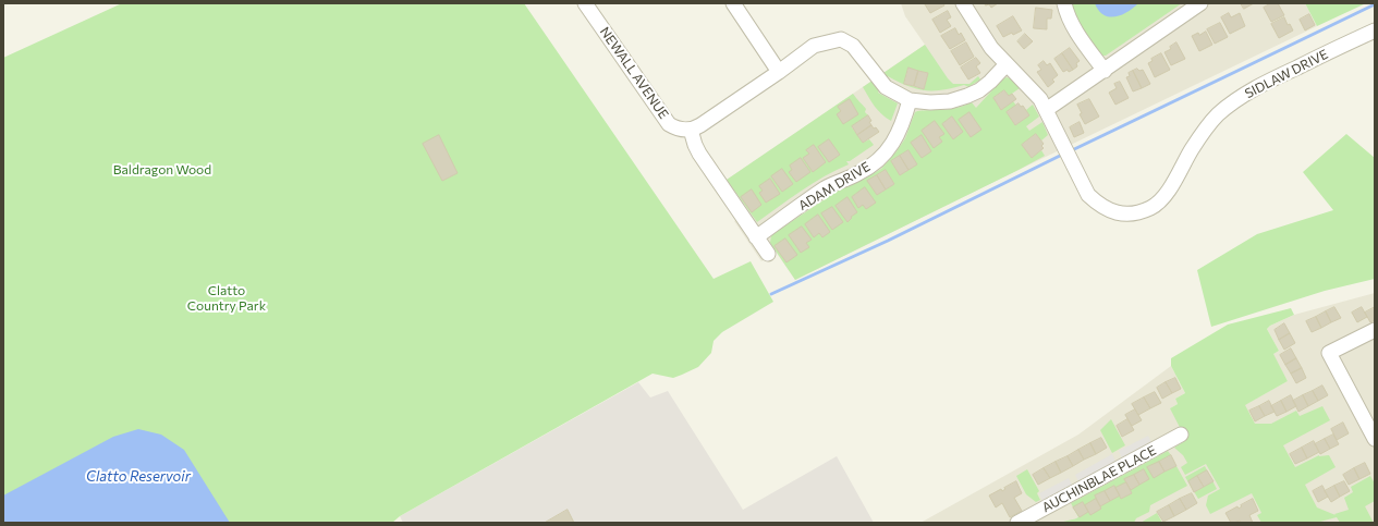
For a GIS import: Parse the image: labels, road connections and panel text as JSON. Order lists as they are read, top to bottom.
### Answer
{
  "streets": {
    "street": [
      "NEWALL AVENUE",
      "SIDLAW DRIVE",
      "ADAM DRIVE",
      "AUCHINBLAE PLACE"
    ]
  },
  "water": ["Clatto Reservoir"],
  "parks": ["Baldragon Wood", "Clatto Country Park"]
}
